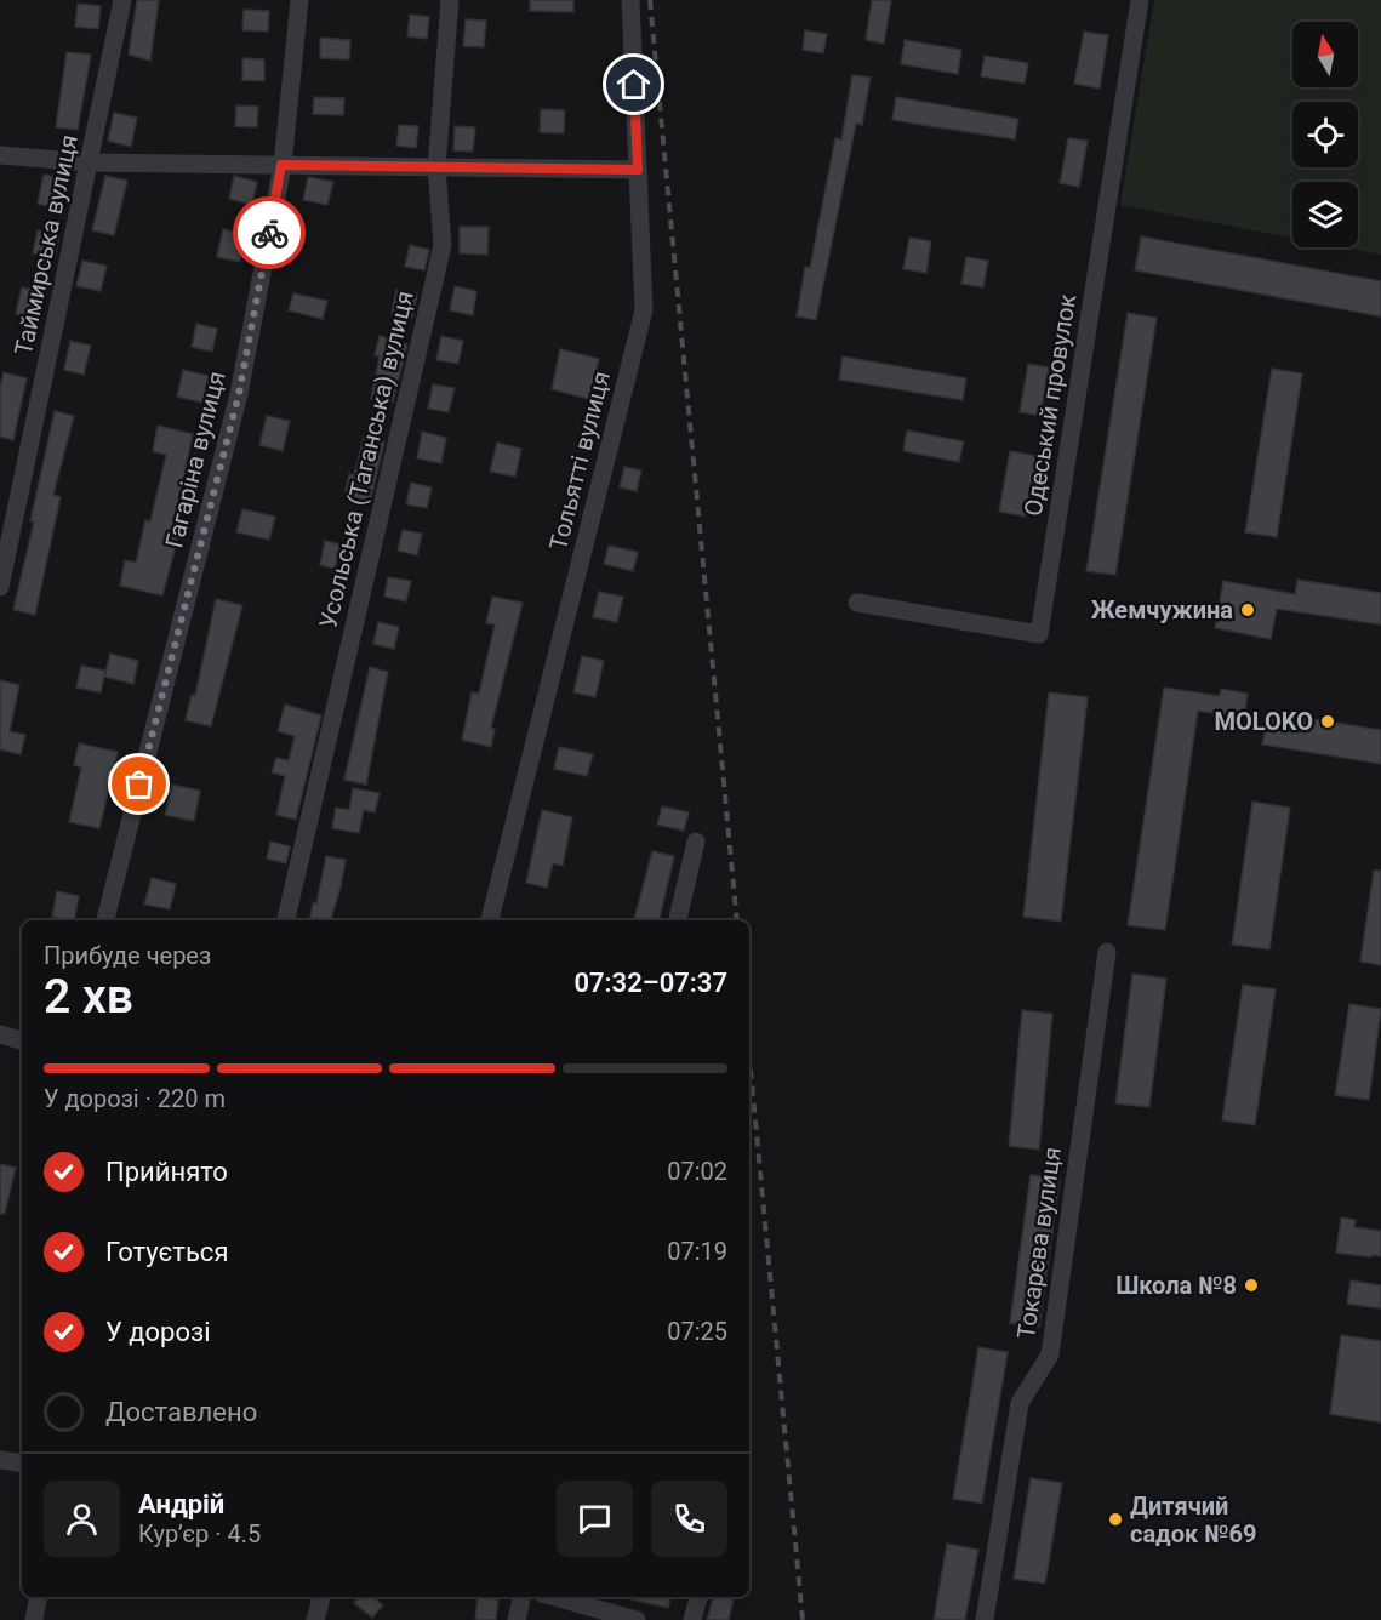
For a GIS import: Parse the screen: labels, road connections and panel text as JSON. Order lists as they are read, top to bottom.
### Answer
{
  "streets": {
    "street": [
      "Таймирська вулиця",
      "Одеський провулок",
      "Гагаріна вулиця",
      "Усольська (Таганська) вулиця",
      "Тольятті вулиця",
      "Токарєва вулиця"
    ]
  },
  "places": [
    "Жемчужина",
    "MOLOKO",
    "Школа №8",
    "Дитячий садок №69"
  ],
  "north": "top",
  "page": {
    "heading": ["2 хв", "Прибуде через", "07:32–07:37"],
    "panel": ["Андрій", "Кур’єр · 4.5"],
    "bar": "У дорозі · 220 m",
    "list": [
      ["Прийнято", "07:02"],
      ["Готується", "07:19"],
      ["У дорозі", "07:25"],
      "Доставлено"
    ]
  }
}
